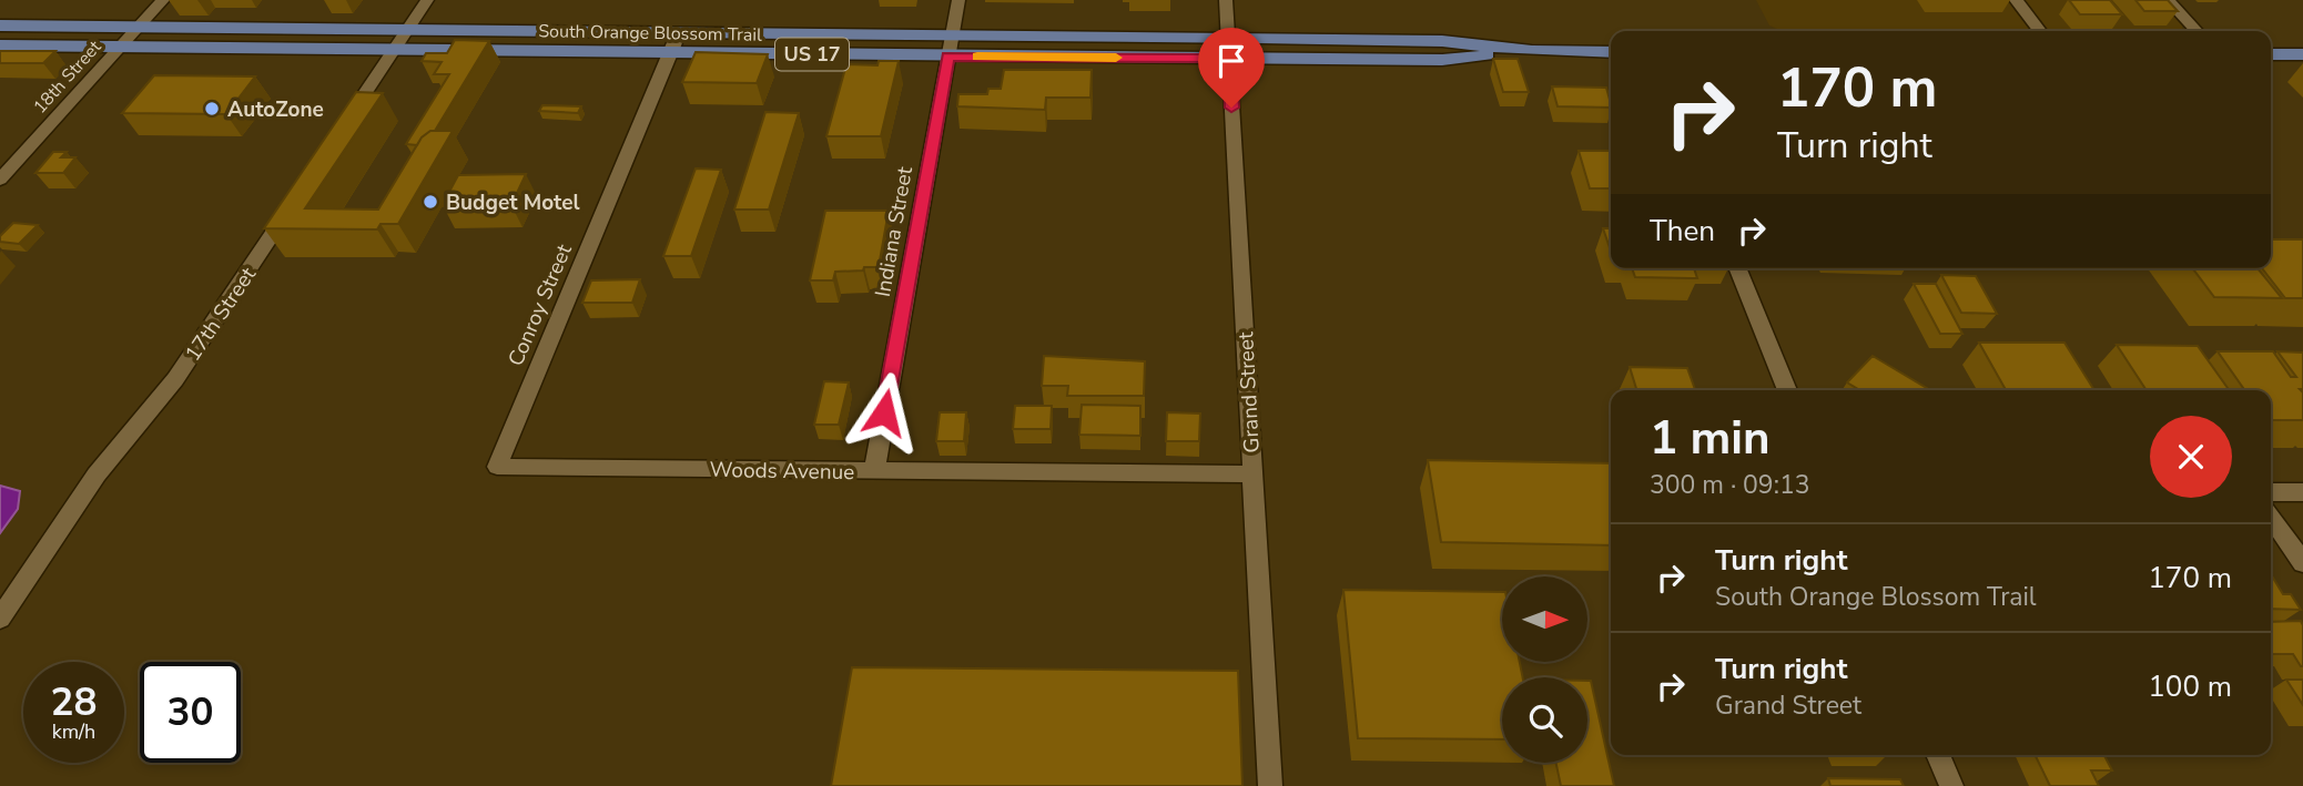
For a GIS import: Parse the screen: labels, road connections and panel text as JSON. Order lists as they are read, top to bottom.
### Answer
{
  "streets": {
    "main road": ["South Orange Blossom Trail", "US 17"],
    "street": [
      "18th Street",
      "Indiana Street",
      "Conroy Street",
      "17th Street",
      "Grand Street",
      "Woods Avenue"
    ]
  },
  "crossings": [
    ["South Orange Blossom Trail", "18th Street"],
    ["South Orange Blossom Trail", "Indiana Street"],
    ["South Orange Blossom Trail", "Conroy Street"],
    ["South Orange Blossom Trail", "Grand Street"],
    ["Indiana Street", "Woods Avenue"],
    ["Conroy Street", "Woods Avenue"],
    ["Grand Street", "Woods Avenue"]
  ],
  "places": ["AutoZone", "Budget Motel"],
  "north": "right",
  "page": {
    "turn": ["170 m", "Turn right"],
    "then": "Then",
    "heading": ["1 min", "300 m · 09:13"],
    "list": [
      {
        "name": "Turn right",
        "note": "South Orange Blossom Trail",
        "value": "170 m"
      },
      {
        "name": "Turn right",
        "note": "Grand Street",
        "value": "100 m"
      }
    ],
    "speed": "28 km/h",
    "limit": "30"
  }
}
